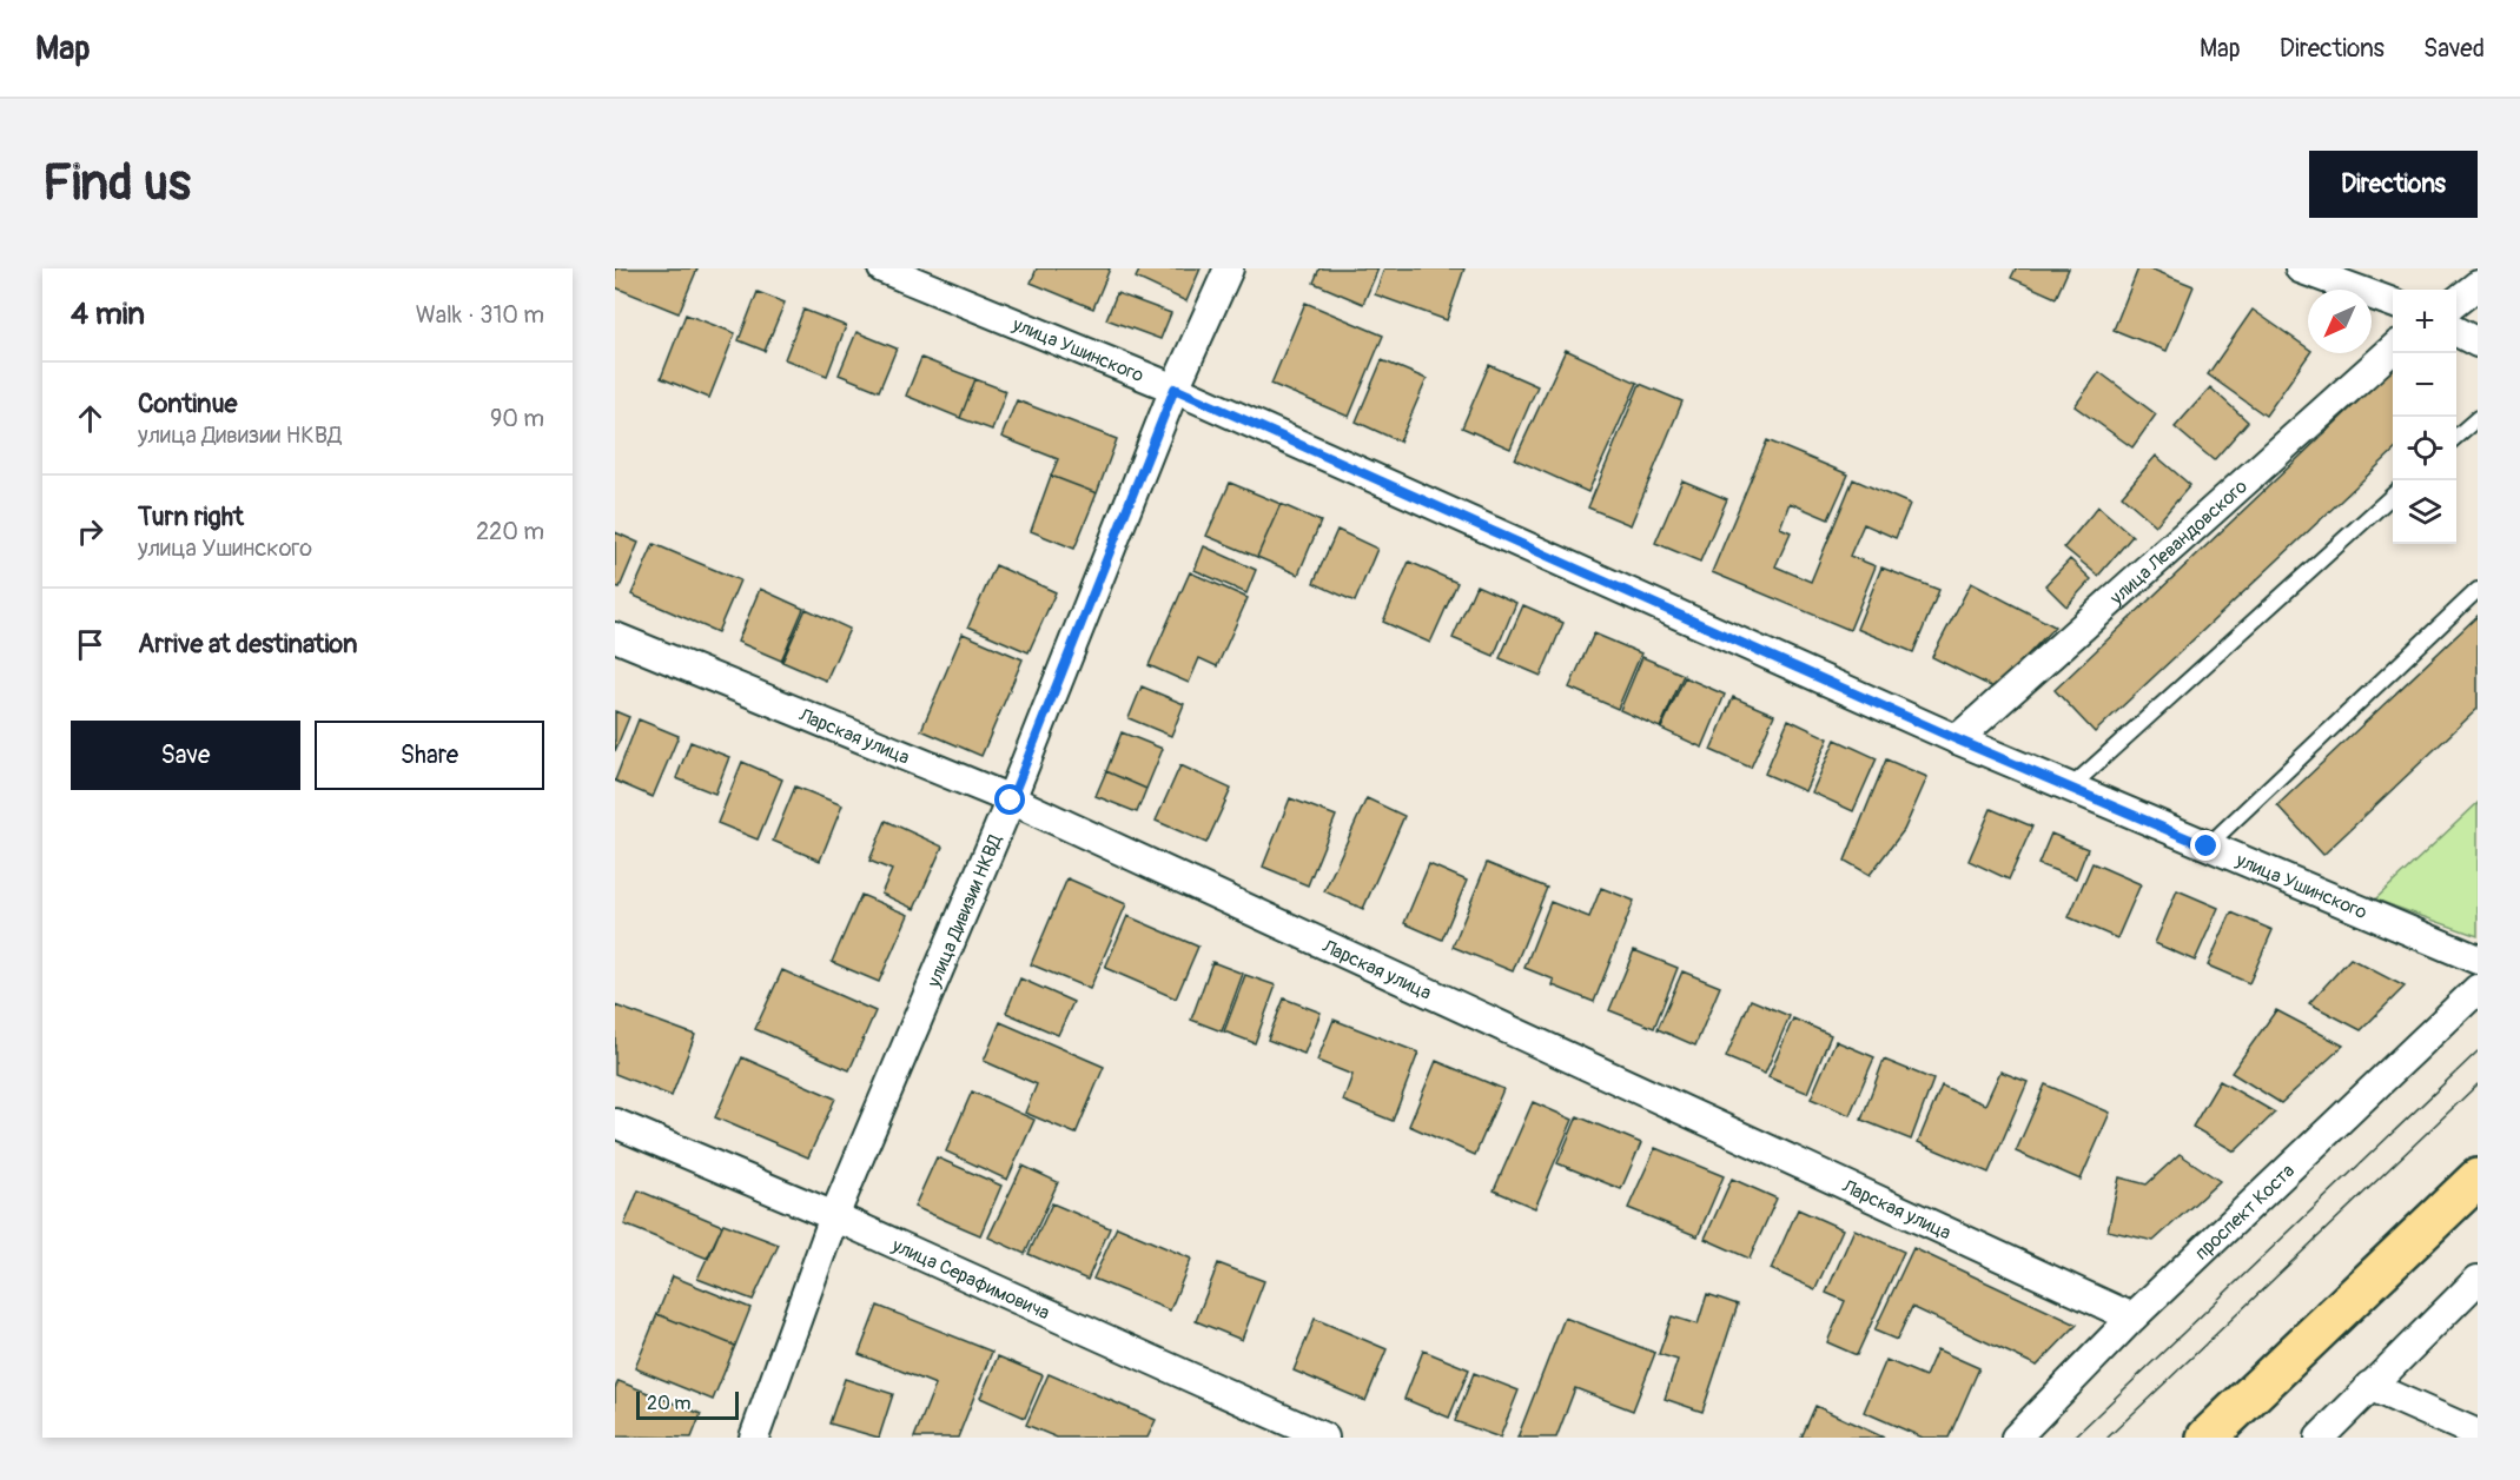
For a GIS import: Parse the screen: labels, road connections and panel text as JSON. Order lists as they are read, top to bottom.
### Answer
{
  "streets": {
    "street": [
      "улица Ушинского",
      "улица Левандовского",
      "Ларская улица",
      "улица Дивизии НКВД",
      "проспект Коста",
      "улица Серафимовича"
    ]
  },
  "crossings": [
    ["улица Ушинского", "улица Левандовского"],
    ["улица Ушинского", "улица Дивизии НКВД"],
    ["Ларская улица", "улица Дивизии НКВД"],
    ["Ларская улица", "проспект Коста"],
    ["улица Дивизии НКВД", "улица Серафимовича"]
  ],
  "scale_bar": "20 m",
  "north": "bottom left",
  "page": {
    "header": "Map",
    "nav": ["Map", "Directions", "Saved"],
    "buttons": [
      "Directions",
      ["Save", "Share"]
    ],
    "title": "Find us",
    "heading": ["4 min", "Walk · 310 m"],
    "map_buttons": ["+", "−"],
    "list": [
      ["Continue", "улица Дивизии НКВД", "90 m"],
      ["Turn right", "улица Ушинского", "220 m"],
      "Arrive at destination"
    ],
    "scale": "20 m"
  }
}
